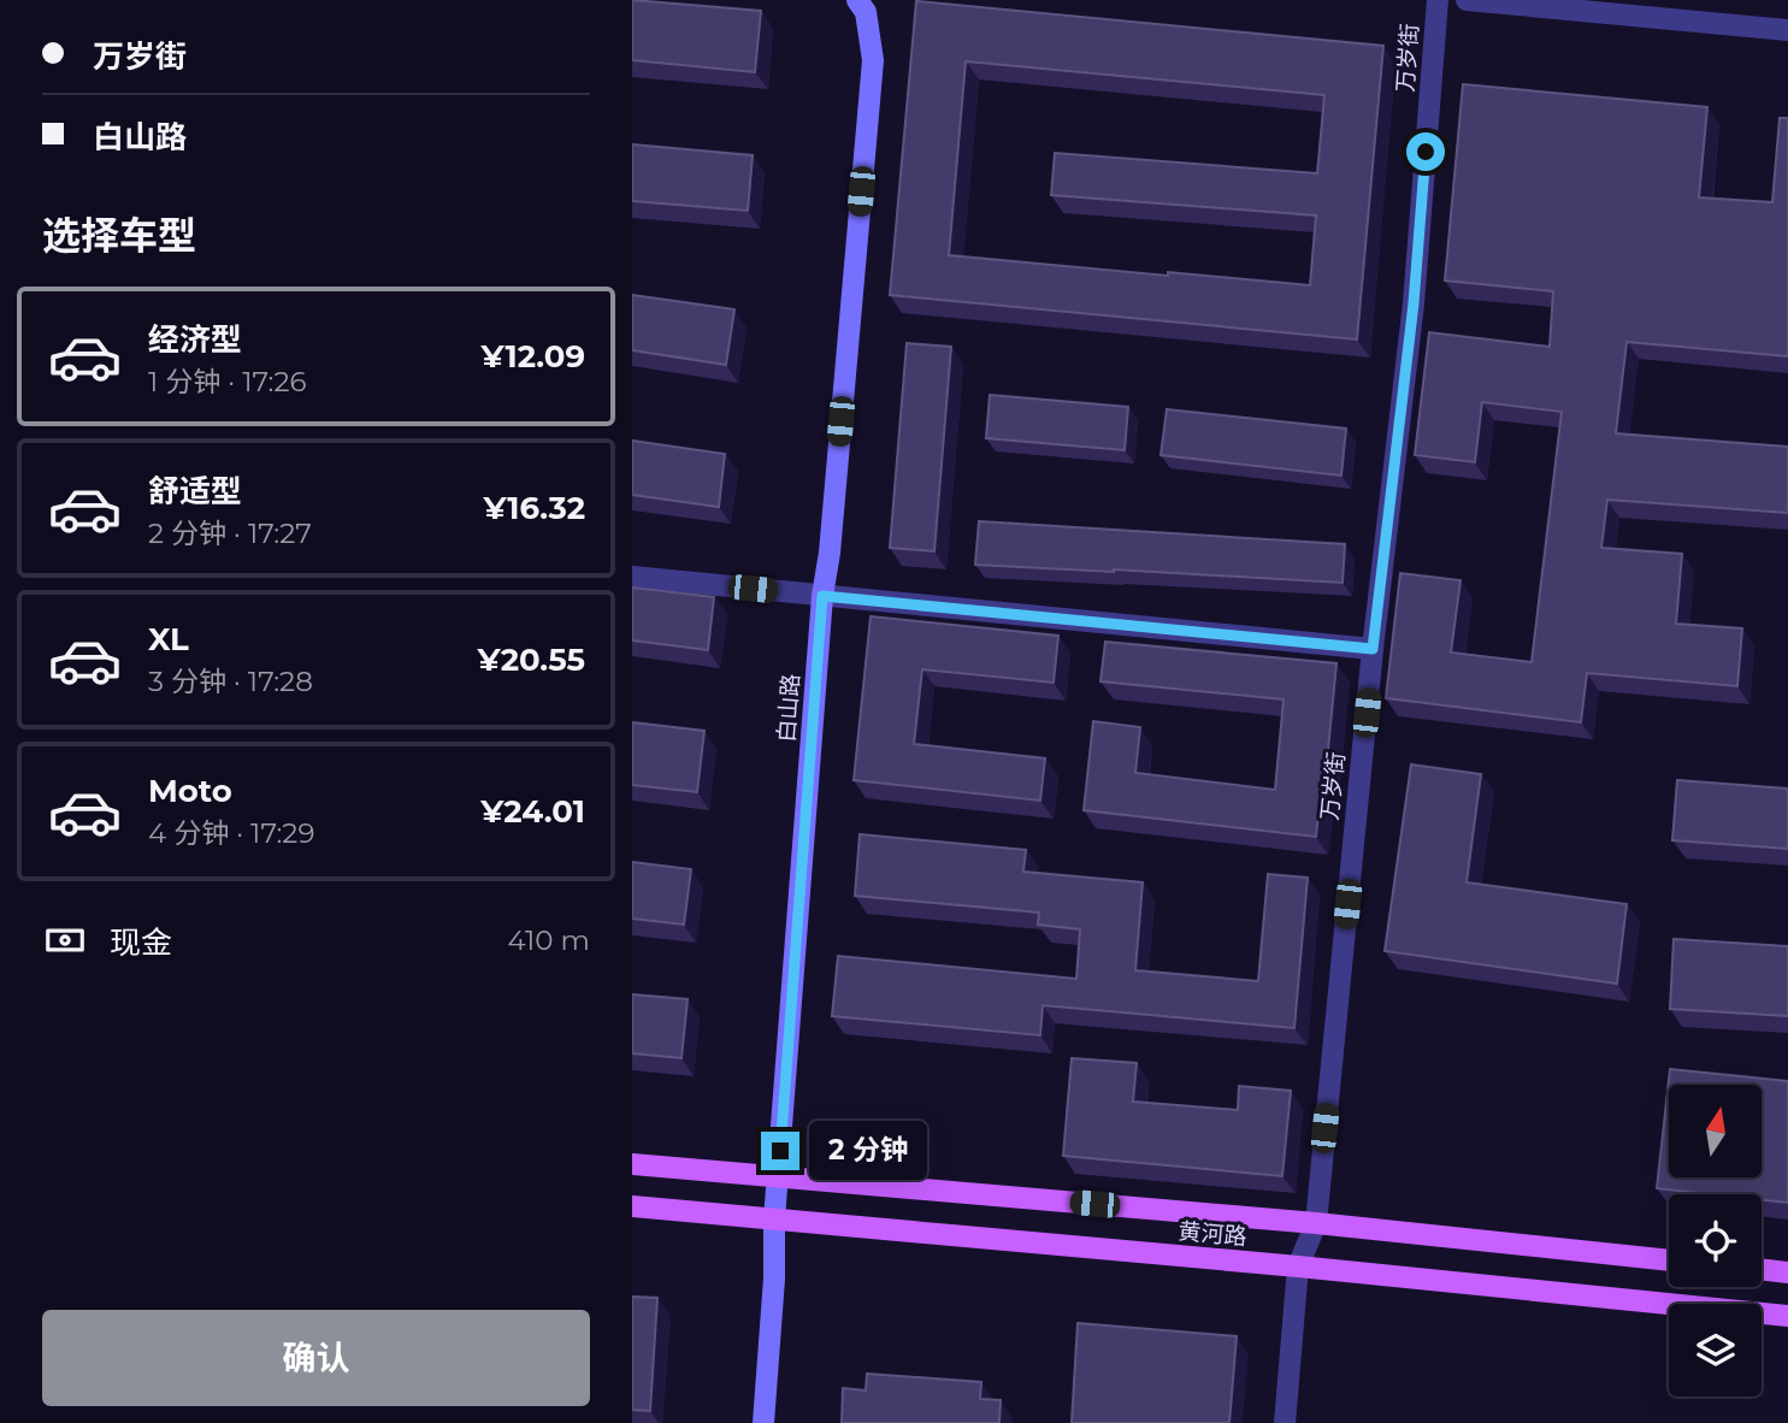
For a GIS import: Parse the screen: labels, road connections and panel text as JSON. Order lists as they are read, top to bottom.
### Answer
{
  "streets": {
    "main road": ["白山路", "黄河路"],
    "street": ["万岁街"]
  },
  "crossings": [
    ["万岁街", "黄河路"],
    ["白山路", "黄河路"]
  ],
  "north": "top",
  "page": {
    "banner": ["万岁街", "白山路"],
    "heading": "选择车型",
    "list": [
      {
        "name": "经济型",
        "note": "1 分钟 · 17:26",
        "value": "¥12.09"
      },
      {
        "name": "舒适型",
        "note": "2 分钟 · 17:27",
        "value": "¥16.32"
      },
      {
        "name": "XL",
        "note": "3 分钟 · 17:28",
        "value": "¥20.55"
      },
      {
        "name": "Moto",
        "note": "4 分钟 · 17:29",
        "value": "¥24.01"
      }
    ],
    "pay": ["现金", "410 m"],
    "bubble": "2 分钟",
    "buttons": "确认"
  }
}
